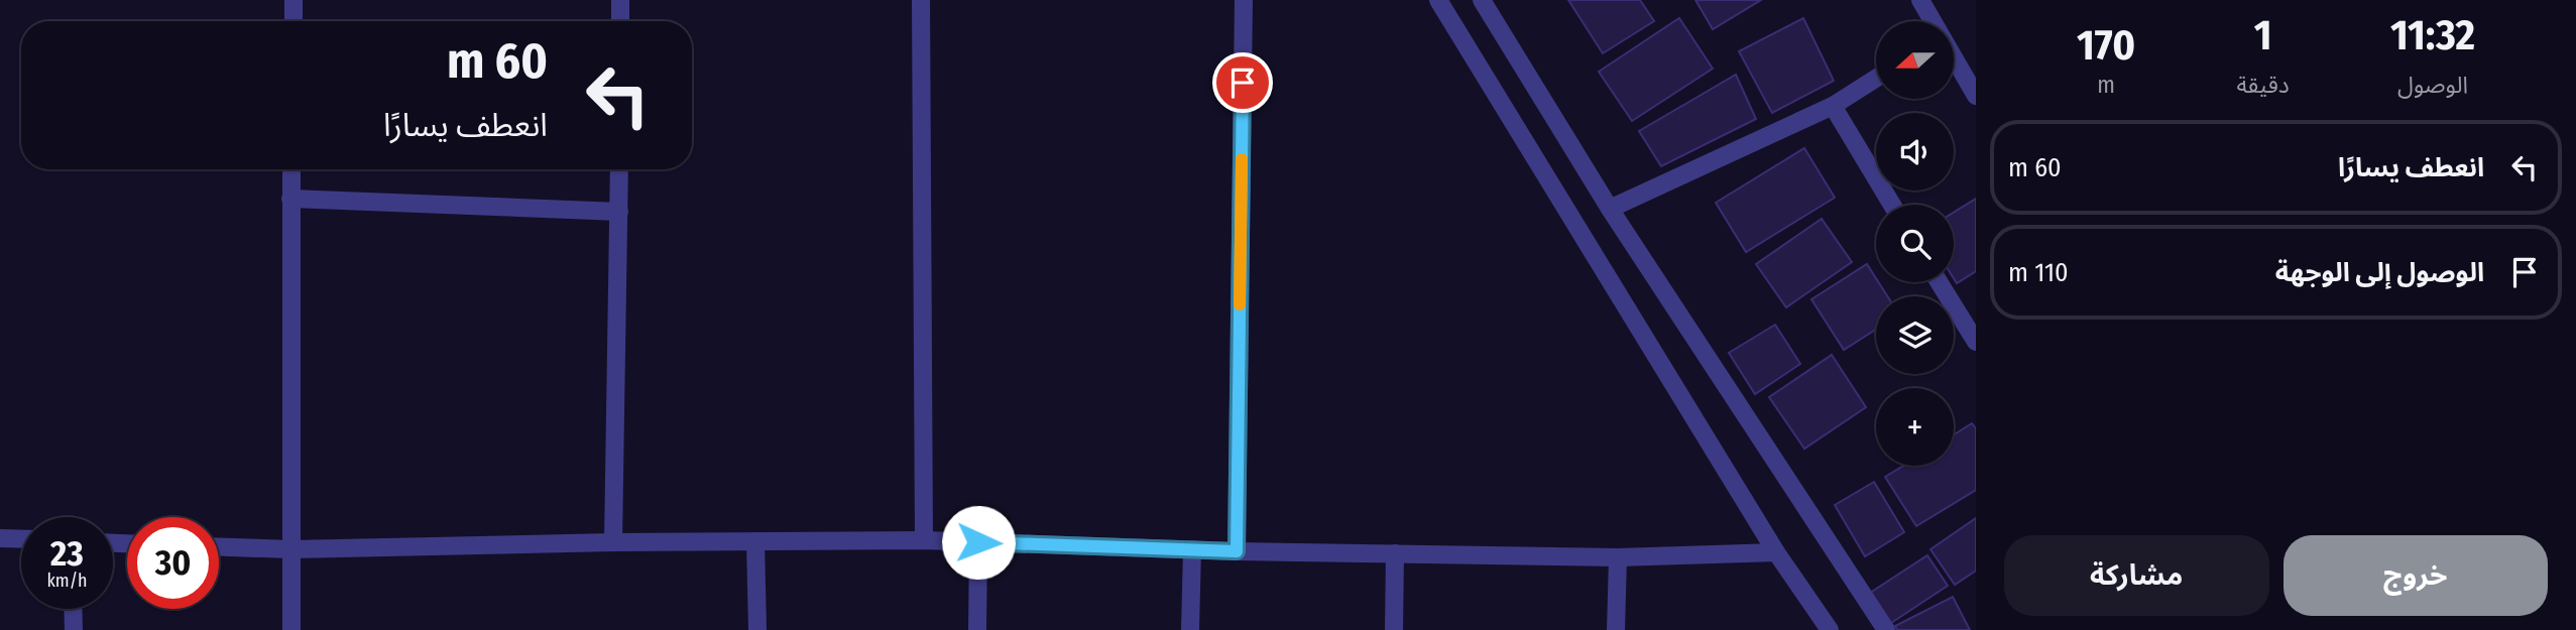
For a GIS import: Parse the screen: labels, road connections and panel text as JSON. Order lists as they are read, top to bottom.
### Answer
{
  "north": "left",
  "page": {
    "eta": [
      "11:32",
      "الوصول",
      "1",
      "دقيقة",
      "170",
      "m"
    ],
    "map_buttons": "+",
    "turn": ["60 m", "انعطف يسارًا"],
    "list": [
      {
        "name": "انعطف يسارًا",
        "value": "60 m"
      },
      {
        "name": "الوصول إلى الوجهة",
        "value": "110 m"
      }
    ],
    "speed": "23 km/h",
    "limit": "30",
    "buttons": ["خروج", "مشاركة"]
  }
}
